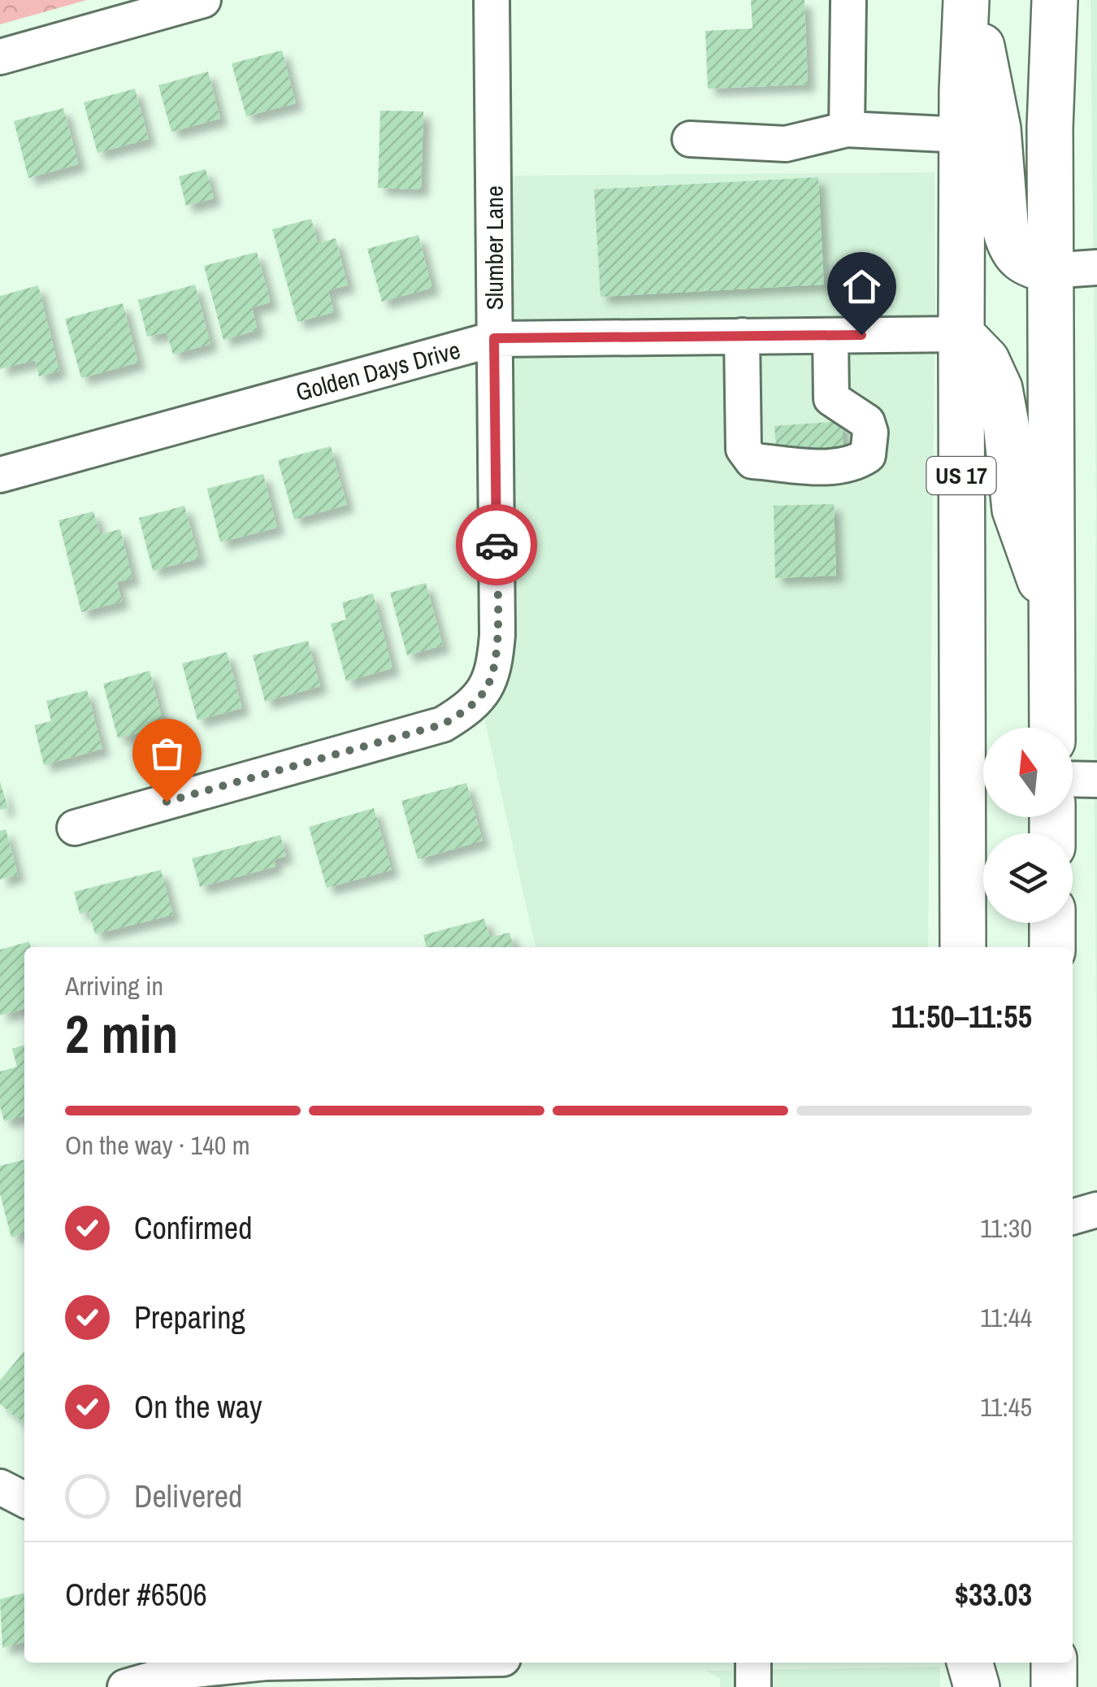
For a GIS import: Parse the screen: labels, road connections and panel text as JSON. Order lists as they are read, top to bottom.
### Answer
{
  "streets": {
    "main road": ["US 17"],
    "street": ["Slumber Lane", "Golden Days Drive"]
  },
  "crossings": [
    ["Slumber Lane", "Golden Days Drive"],
    ["Golden Days Drive", "US 17"]
  ],
  "north": "top",
  "page": {
    "heading": ["2 min", "Arriving in", "11:50–11:55"],
    "panel": ["Order #6506", "$33.03"],
    "bar": "On the way · 140 m",
    "list": [
      ["Confirmed", "11:30"],
      ["Preparing", "11:44"],
      ["On the way", "11:45"],
      "Delivered"
    ]
  }
}
